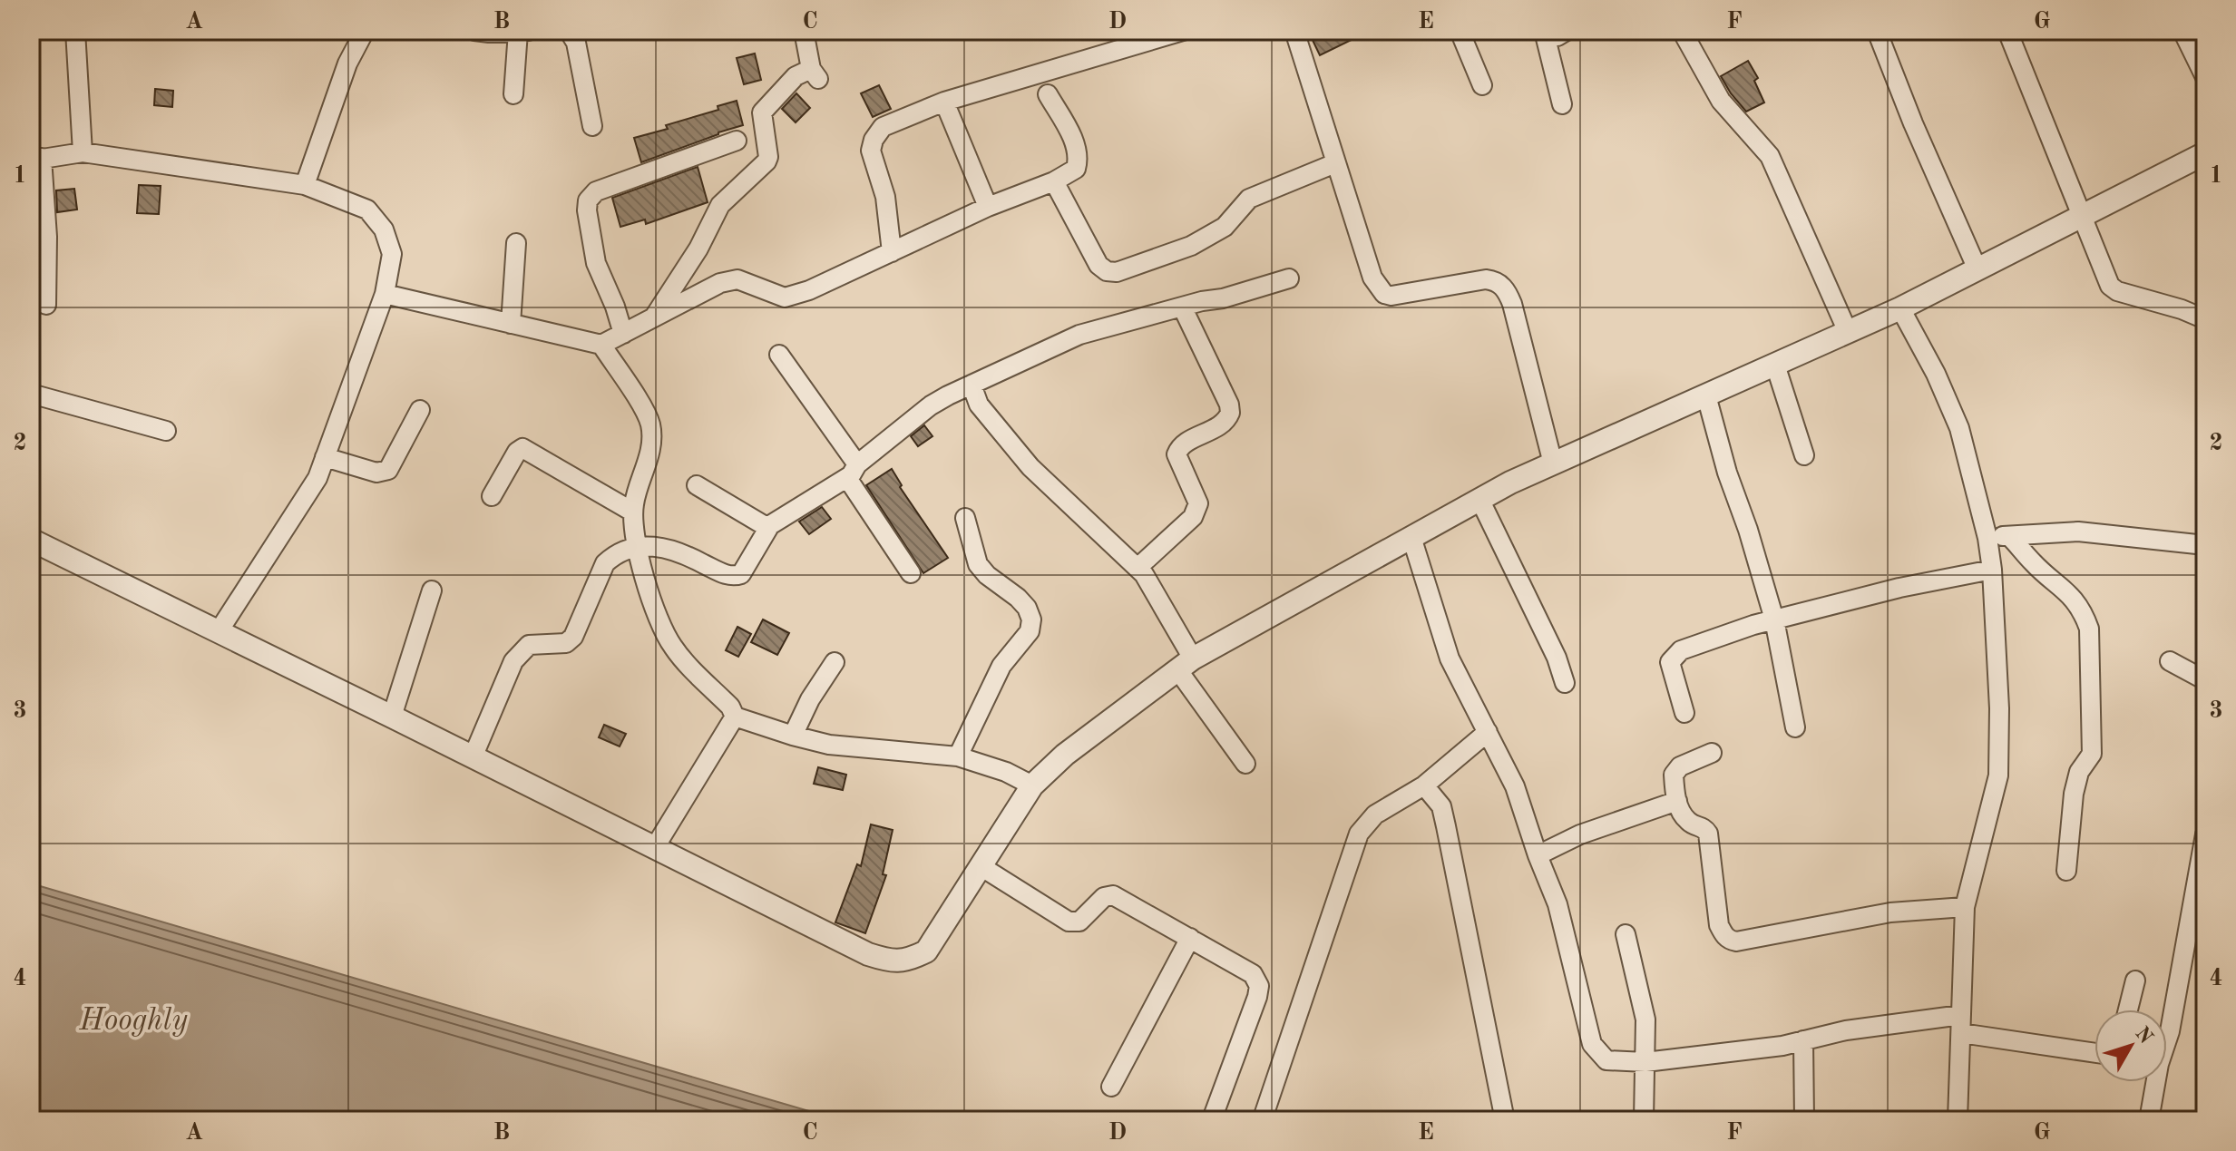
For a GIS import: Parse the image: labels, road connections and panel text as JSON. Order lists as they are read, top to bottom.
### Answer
{
  "water": ["Hooghly"],
  "north": "top right",
  "grid": {
    "columns": [
      "A",
      "B",
      "C",
      "D",
      "E",
      "F",
      "G"
    ],
    "rows": [
      "1",
      "2",
      "3",
      "4"
    ]
  }
}
